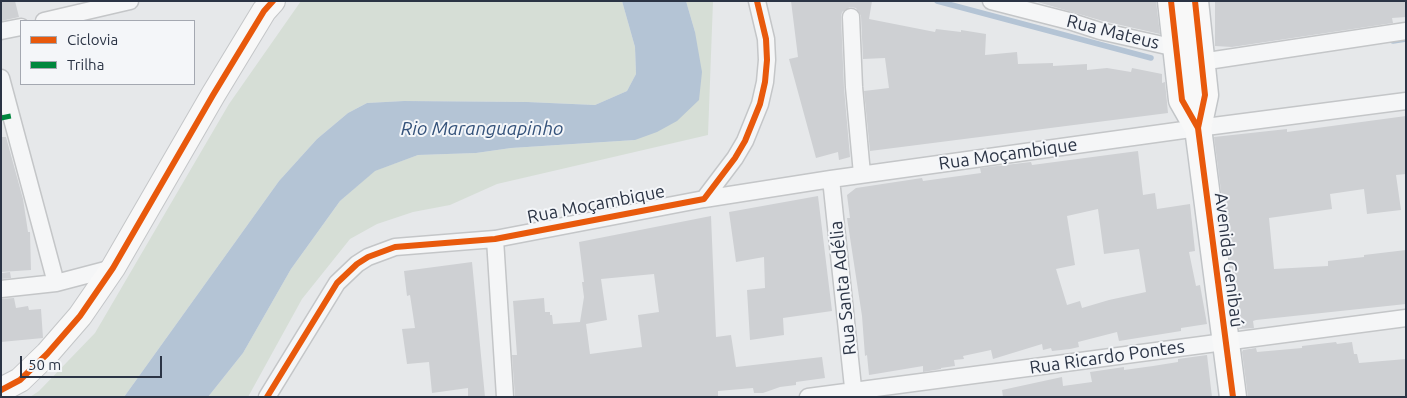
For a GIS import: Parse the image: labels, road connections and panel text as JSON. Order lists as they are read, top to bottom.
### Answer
{
  "streets": {
    "main road": ["Avenida Genibaú"],
    "street": [
      "Rua Mateus",
      "Rua Moçambique",
      "Rua Santa Adélia",
      "Rua Ricardo Pontes"
    ]
  },
  "crossings": [
    ["Rua Mateus", "Avenida Genibaú"],
    ["Rua Moçambique", "Avenida Genibaú"],
    ["Rua Moçambique", "Rua Santa Adélia"],
    ["Avenida Genibaú", "Rua Ricardo Pontes"],
    ["Rua Santa Adélia", "Rua Ricardo Pontes"]
  ],
  "water": ["Rio Maranguapinho"],
  "legend": ["Ciclovia", "Trilha"],
  "scale_bar": "50 m"
}
